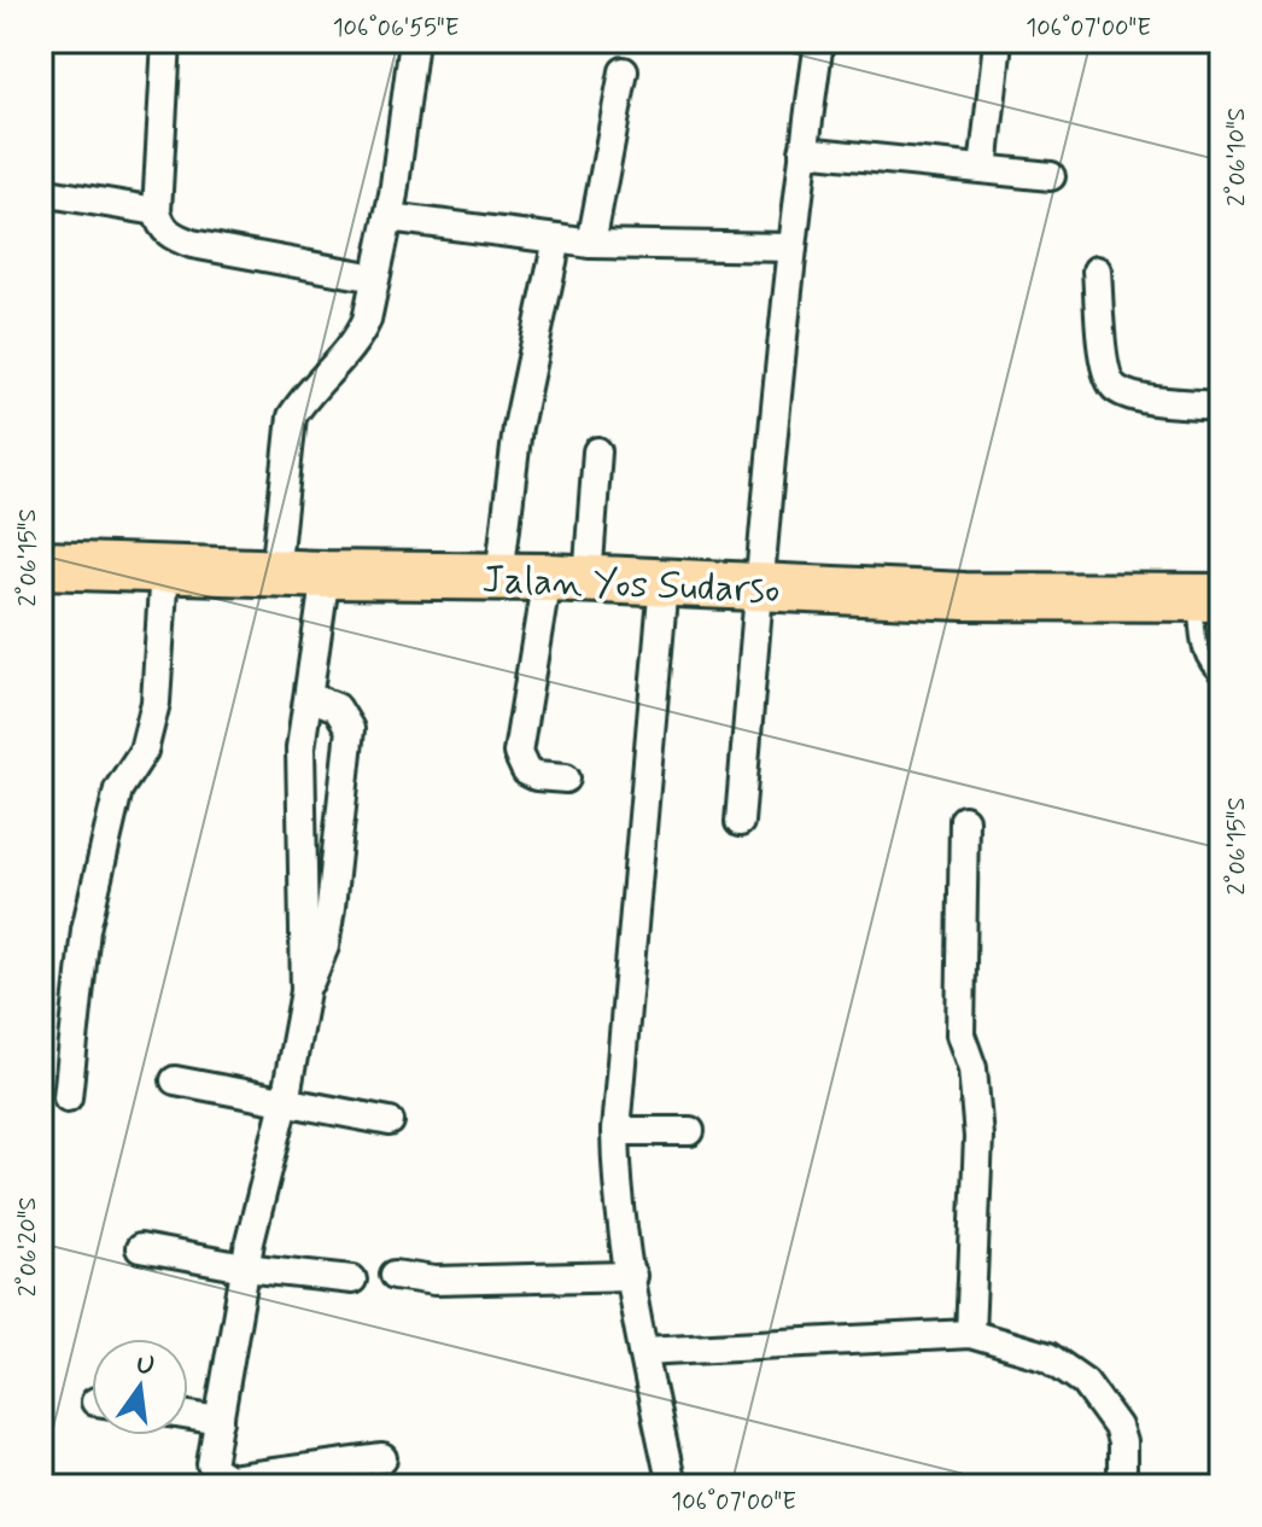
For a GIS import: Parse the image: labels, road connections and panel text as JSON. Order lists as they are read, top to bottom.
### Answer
{
  "streets": {
    "highway": ["Jalan Yos Sudarso"]
  },
  "north": "top",
  "coordinates": [
    "106°06'55\"E",
    "106°07'00\"E",
    "2°06'10\"S",
    "2°06'15\"S",
    "2°06'20\"S"
  ]
}
